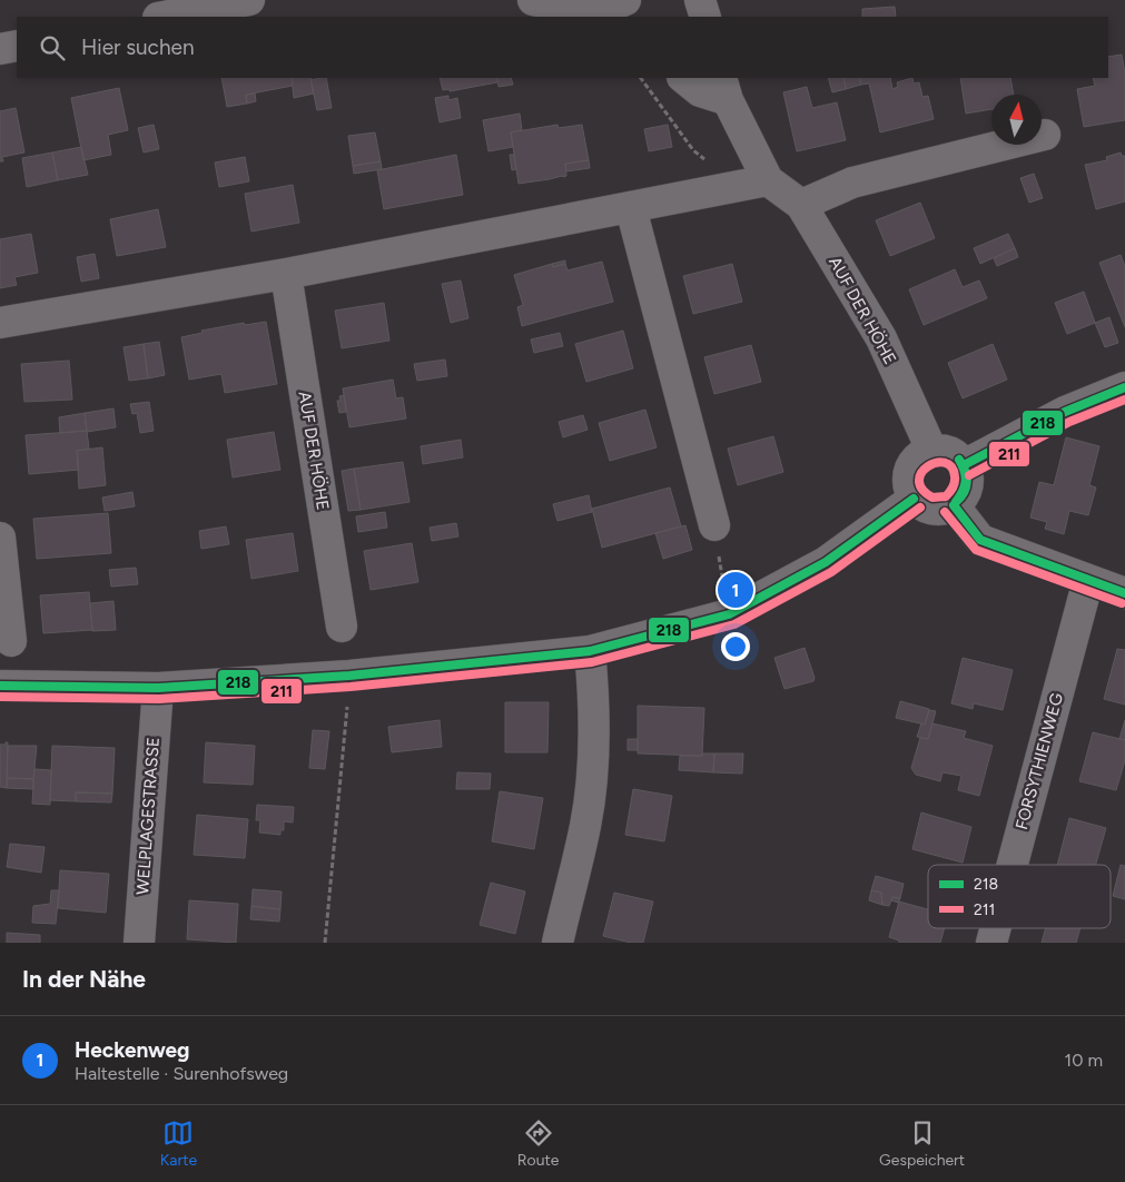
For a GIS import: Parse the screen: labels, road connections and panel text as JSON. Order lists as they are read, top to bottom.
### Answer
{
  "streets": {
    "street": ["AUF DER HÖHE", "FORSYTHIENWEG", "WELPLAGESTRASSE"]
  },
  "lines": ["transit line 218", "transit line 211"],
  "legend": ["218", "211"],
  "north": "top",
  "page": {
    "search": "Hier suchen",
    "pins": "1",
    "heading": "In der Nähe",
    "list": [
      {
        "mark": "1",
        "name": "Heckenweg",
        "note": "Haltestelle · Surenhofsweg",
        "value": "10 m"
      }
    ],
    "nav": ["Karte", "Route", "Gespeichert"]
  }
}
